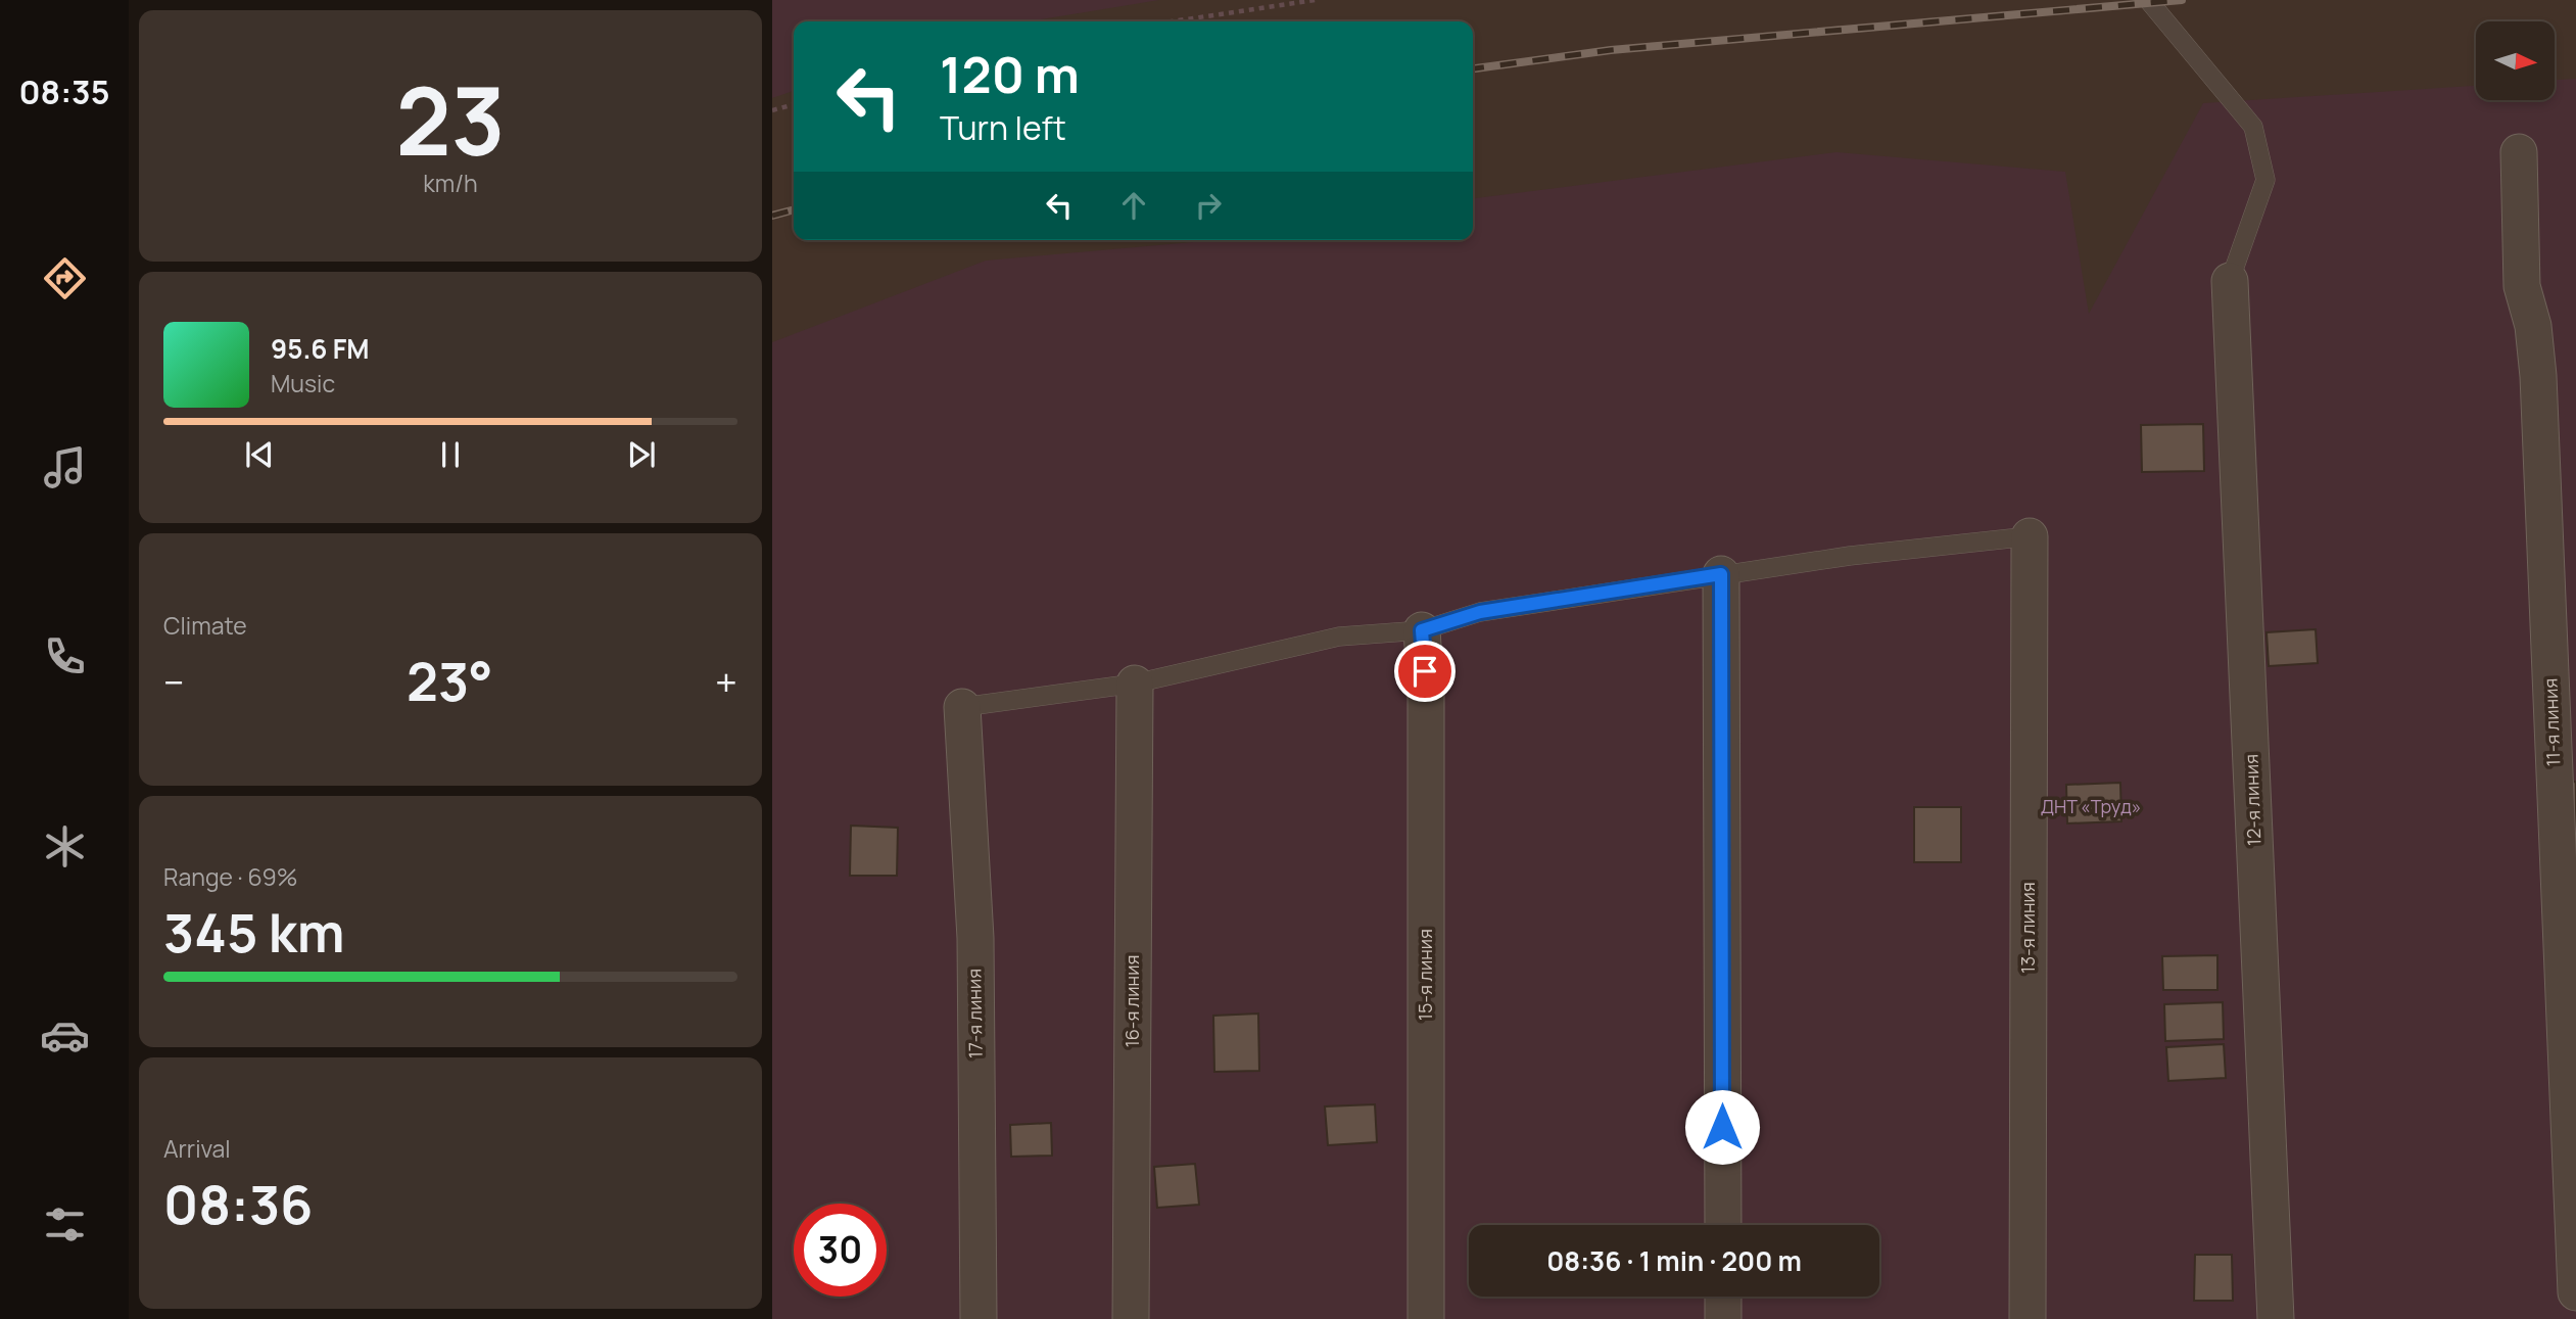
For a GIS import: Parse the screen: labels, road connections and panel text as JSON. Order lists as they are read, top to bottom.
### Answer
{
  "streets": {
    "street": [
      "11-я линия",
      "12-я линия",
      "13-я линия",
      "15-я линия",
      "16-я линия",
      "17-я линия"
    ]
  },
  "parks": ["ДНТ «Труд»"],
  "north": "right",
  "page": {
    "tabs": "08:35",
    "tile": [
      ["23", "km/h"],
      "Climate",
      ["Range · 69%", "345 km"],
      ["Arrival", "08:36"]
    ],
    "turn": ["120 m", "Turn left"],
    "song": ["95.6 FM", "Music"],
    "heat": ["−", "23°", "+"],
    "limit": "30",
    "trip": "08:36 · 1 min · 200 m"
  }
}
